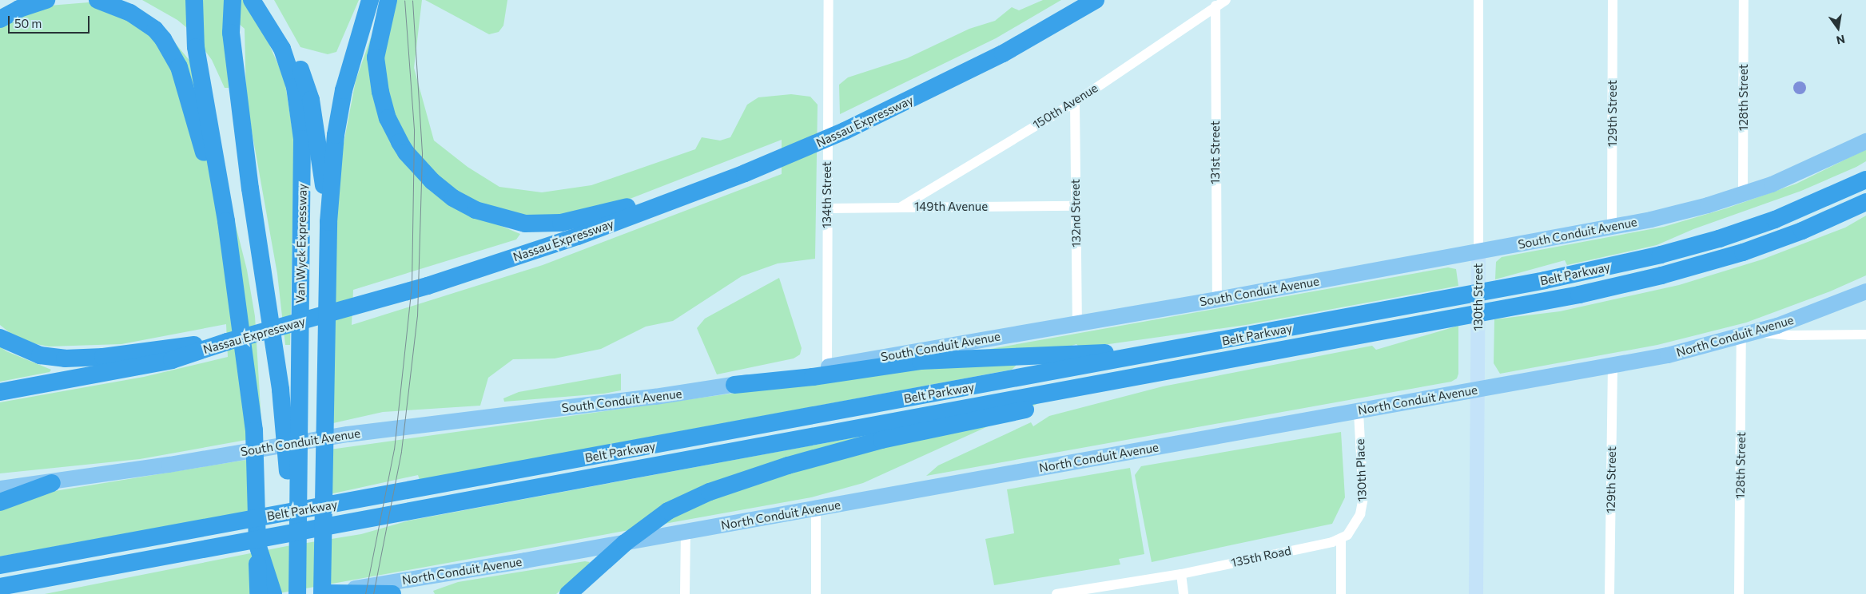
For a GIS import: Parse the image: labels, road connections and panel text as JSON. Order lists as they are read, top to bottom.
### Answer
{
  "streets": {
    "highway": ["Nassau Expressway", "Van Wyck Expressway", "Belt Parkway"],
    "main road": ["South Conduit Avenue", "North Conduit Avenue"],
    "street": [
      "128th Street",
      "150th Avenue",
      "129th Street",
      "131st Street",
      "134th Street",
      "149th Avenue",
      "132nd Street",
      "130th Street",
      "130th Place",
      "135th Road"
    ]
  },
  "crossings": [
    ["128th Street", "South Conduit Avenue"],
    ["128th Street", "North Conduit Avenue"],
    ["150th Avenue", "131st Street"],
    ["150th Avenue", "149th Avenue"],
    ["150th Avenue", "132nd Street"],
    ["129th Street", "South Conduit Avenue"],
    ["129th Street", "North Conduit Avenue"],
    ["131st Street", "South Conduit Avenue"],
    ["134th Street", "149th Avenue"],
    ["134th Street", "South Conduit Avenue"],
    ["149th Avenue", "132nd Street"],
    ["132nd Street", "South Conduit Avenue"],
    ["South Conduit Avenue", "130th Street"],
    ["130th Street", "North Conduit Avenue"],
    ["North Conduit Avenue", "130th Place"],
    ["130th Place", "135th Road"]
  ],
  "scale_bar": "50 m",
  "north": "bottom"
}
